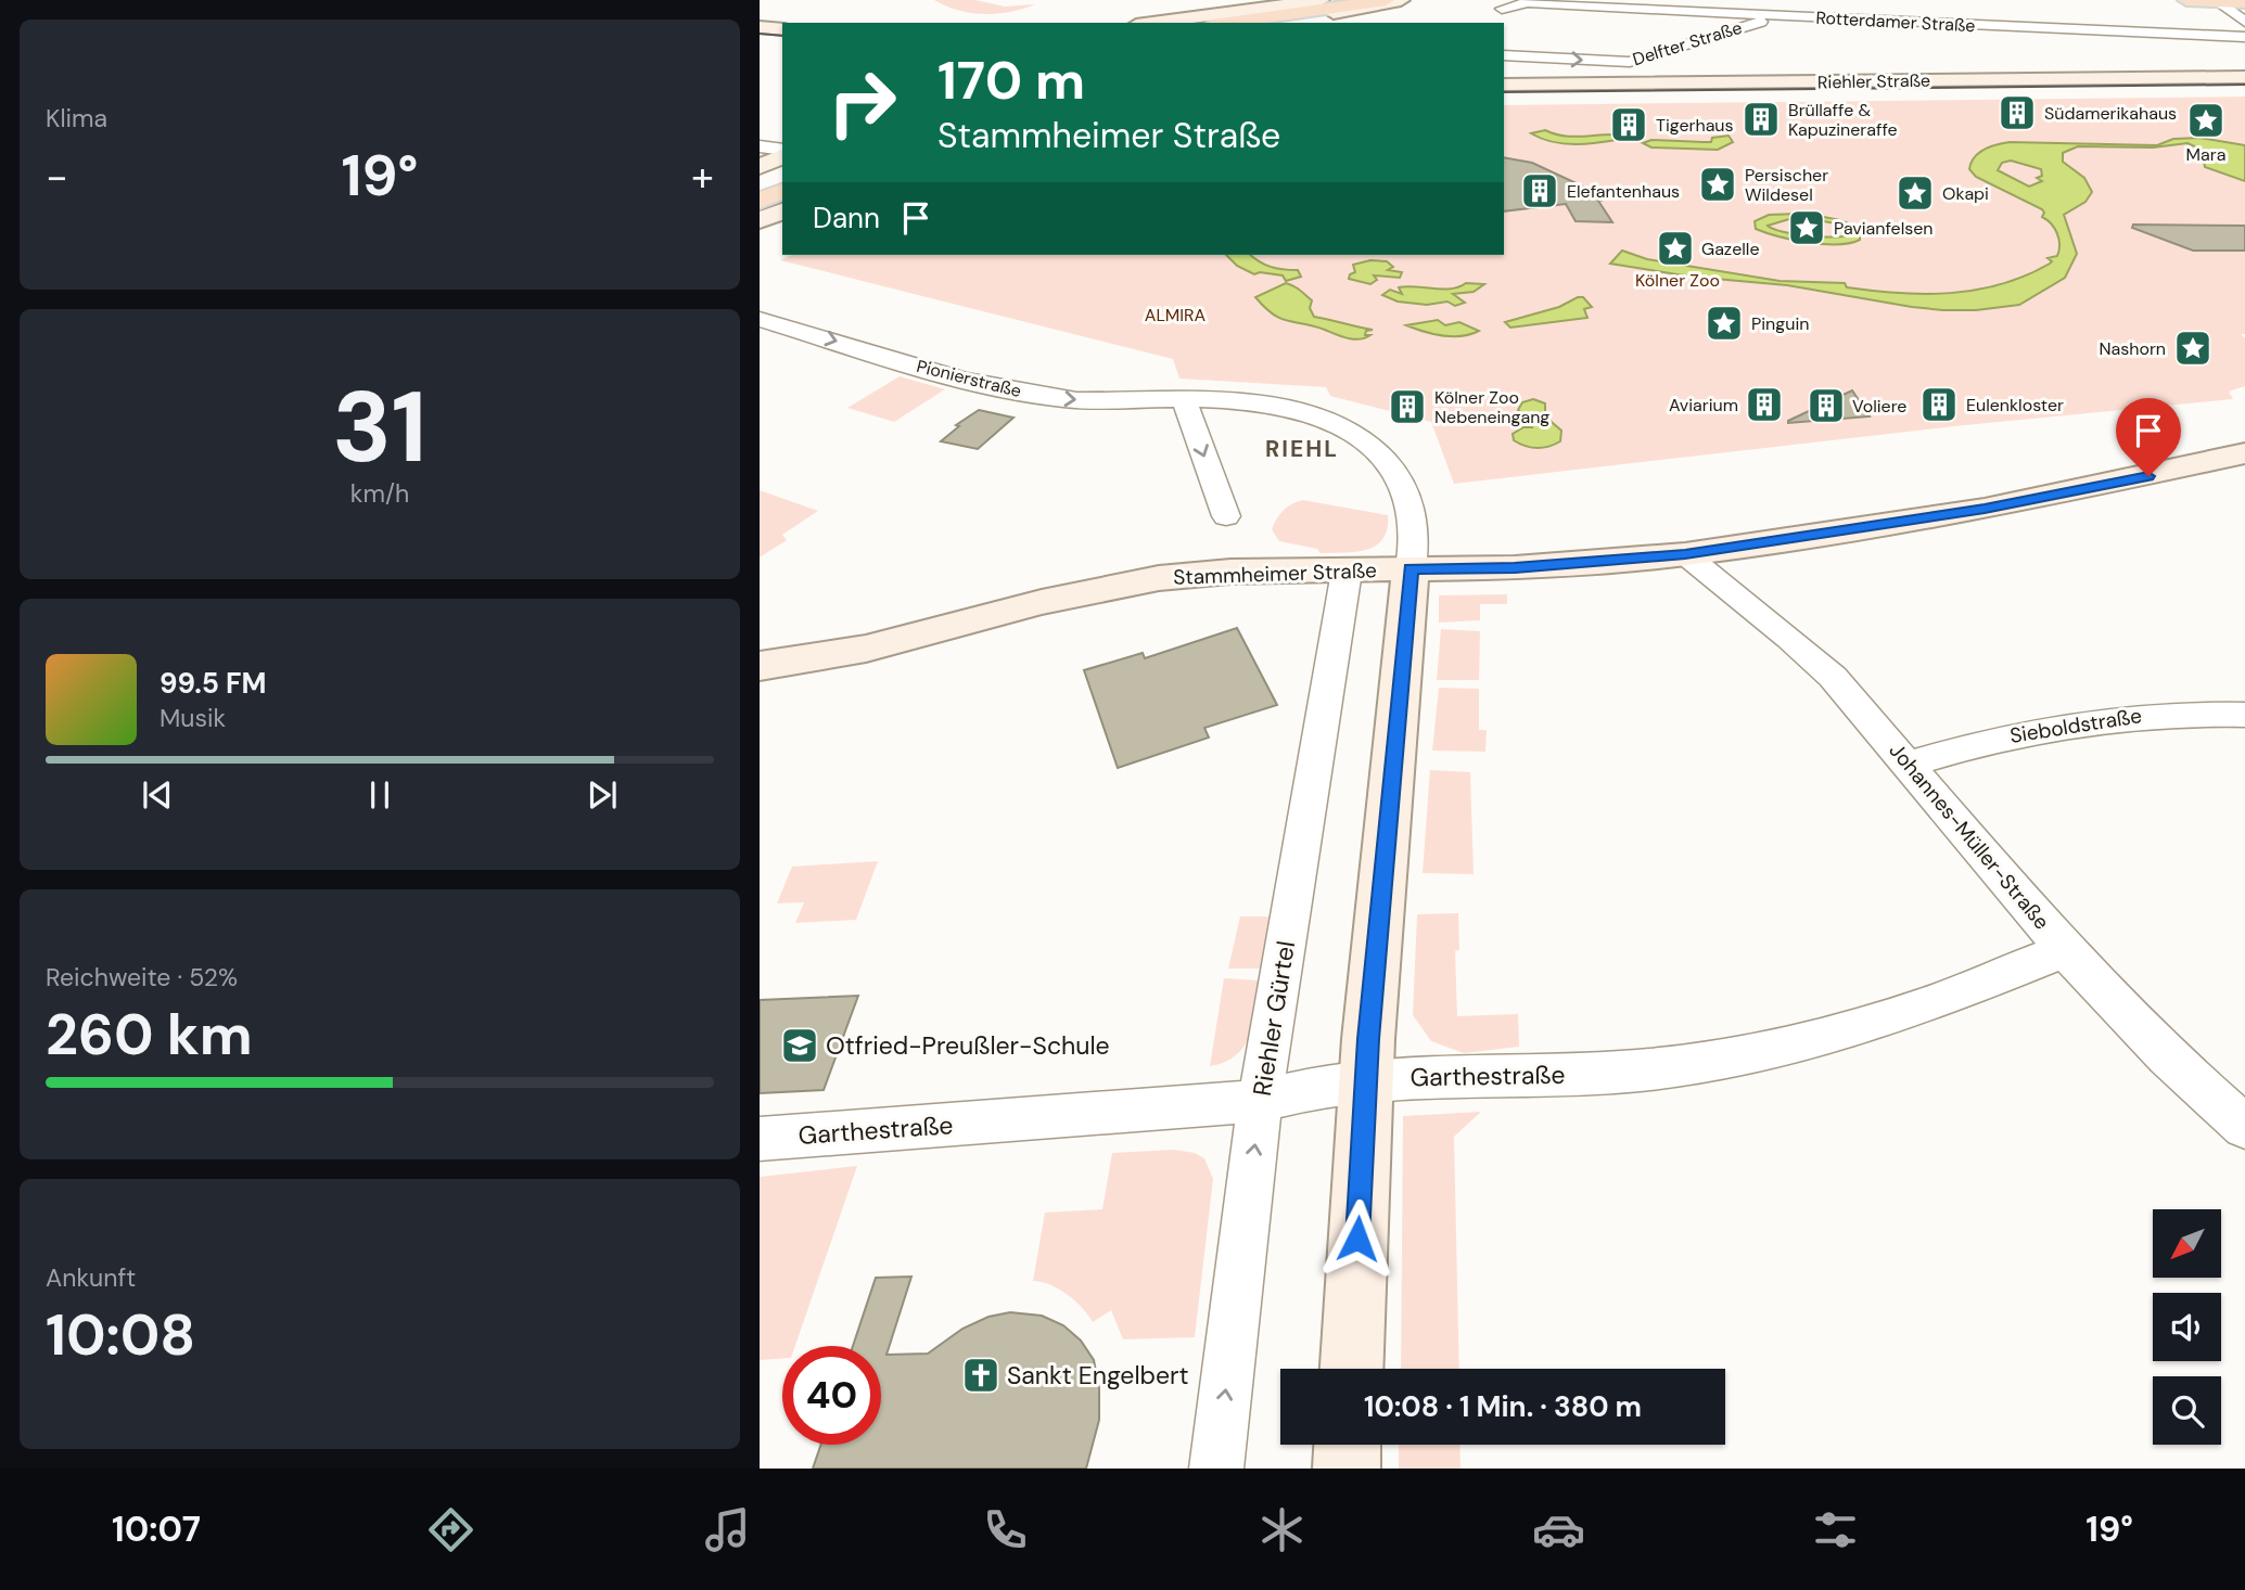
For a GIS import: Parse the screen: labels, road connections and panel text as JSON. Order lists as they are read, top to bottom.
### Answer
{
  "streets": {
    "main road": ["Riehler Straße", "Stammheimer Straße"],
    "street": [
      "Rotterdamer Straße",
      "Delfter Straße",
      "Pionierstraße",
      "Sieboldstraße",
      "Johannes-Müller-Straße",
      "Riehler Gürtel",
      "Garthestraße"
    ]
  },
  "crossings": [
    ["Rotterdamer Straße", "Delfter Straße"],
    ["Stammheimer Straße", "Johannes-Müller-Straße"],
    ["Stammheimer Straße", "Riehler Gürtel"],
    ["Sieboldstraße", "Johannes-Müller-Straße"],
    ["Johannes-Müller-Straße", "Garthestraße"],
    ["Riehler Gürtel", "Garthestraße"]
  ],
  "one_way": ["Delfter Straße", "Pionierstraße", "Riehler Gürtel"],
  "districts": ["RIEHL"],
  "parks": ["Kölner Zoo", "ALMIRA"],
  "places": {
    "building": [
      "Südamerikahaus",
      "Brüllaffe & Kapuzineraffe",
      "Tigerhaus",
      "Elefantenhaus",
      "Aviarium",
      "Eulenkloster",
      "Voliere",
      "Kölner Zoo Nebeneingang"
    ],
    "place": [
      "Mara",
      "Persischer Wildesel",
      "Okapi",
      "Pavianfelsen",
      "Gazelle",
      "Pinguin",
      "Nashorn"
    ],
    "school or university": ["Otfried-Preußler-Schule"],
    "church": ["Sankt Engelbert"]
  },
  "north": "bottom left",
  "page": {
    "tile": [
      "Klima",
      ["31", "km/h"],
      ["Reichweite · 52%", "260 km"],
      ["Ankunft", "10:08"]
    ],
    "turn": ["170 m", "Stammheimer Straße"],
    "heat": ["−", "19°", "+"],
    "then": "Dann",
    "song": ["99.5 FM", "Musik"],
    "limit": "40",
    "trip": "10:08 · 1 Min. · 380 m",
    "tabs": ["10:07", "19°"]
  }
}
